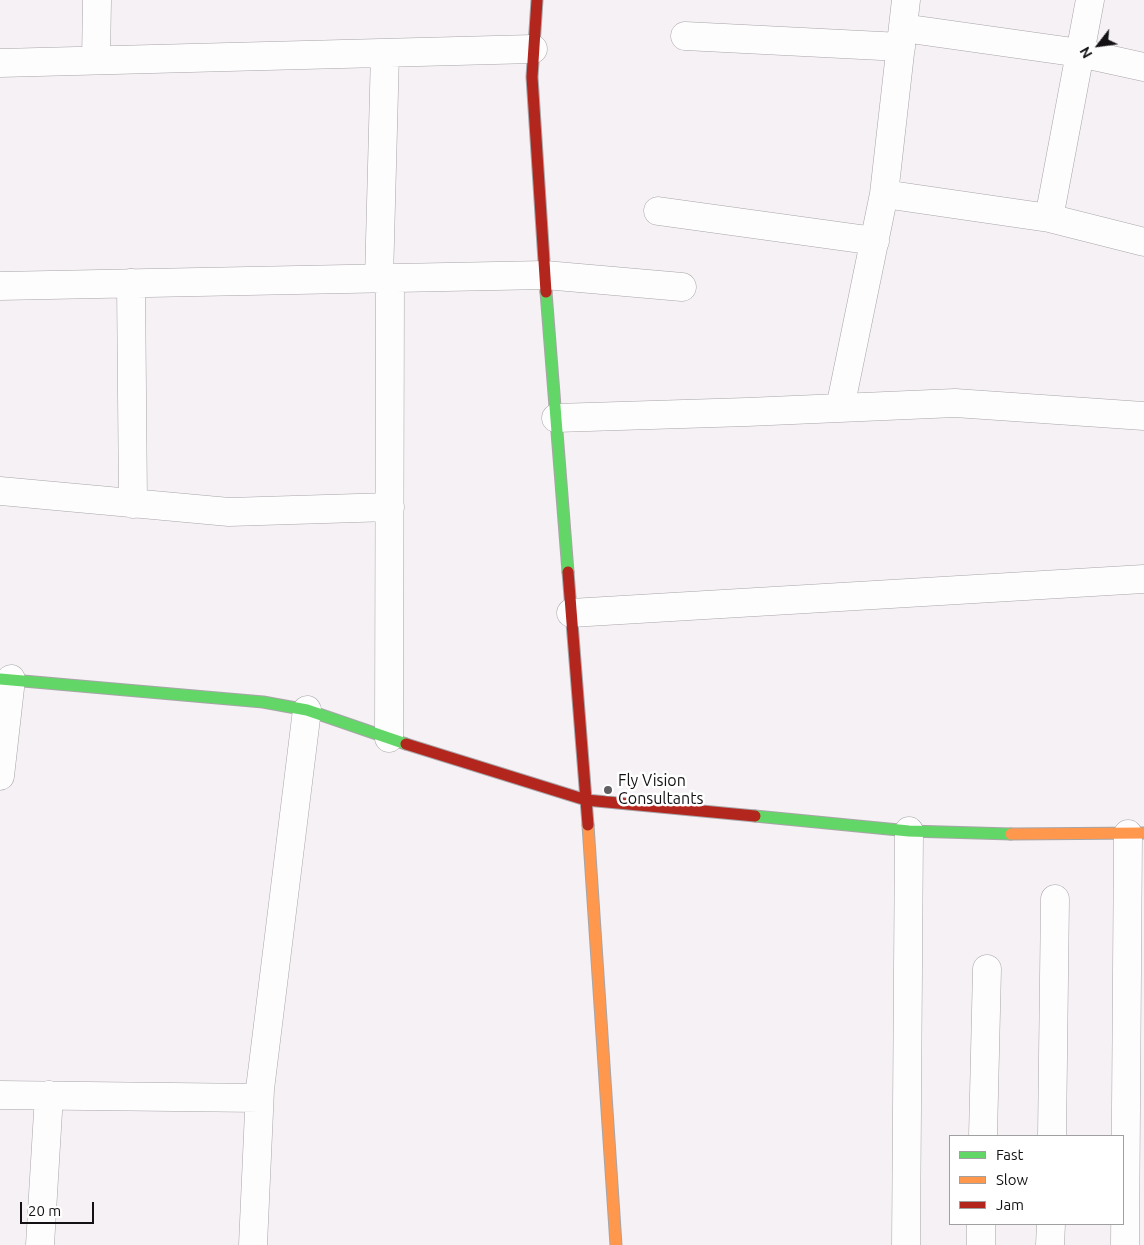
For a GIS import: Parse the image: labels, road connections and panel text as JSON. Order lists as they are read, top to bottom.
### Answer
{
  "places": ["Fly Vision Consultants"],
  "legend": ["Fast", "Slow", "Jam"],
  "scale_bar": "20 m",
  "north": "bottom left"
}
